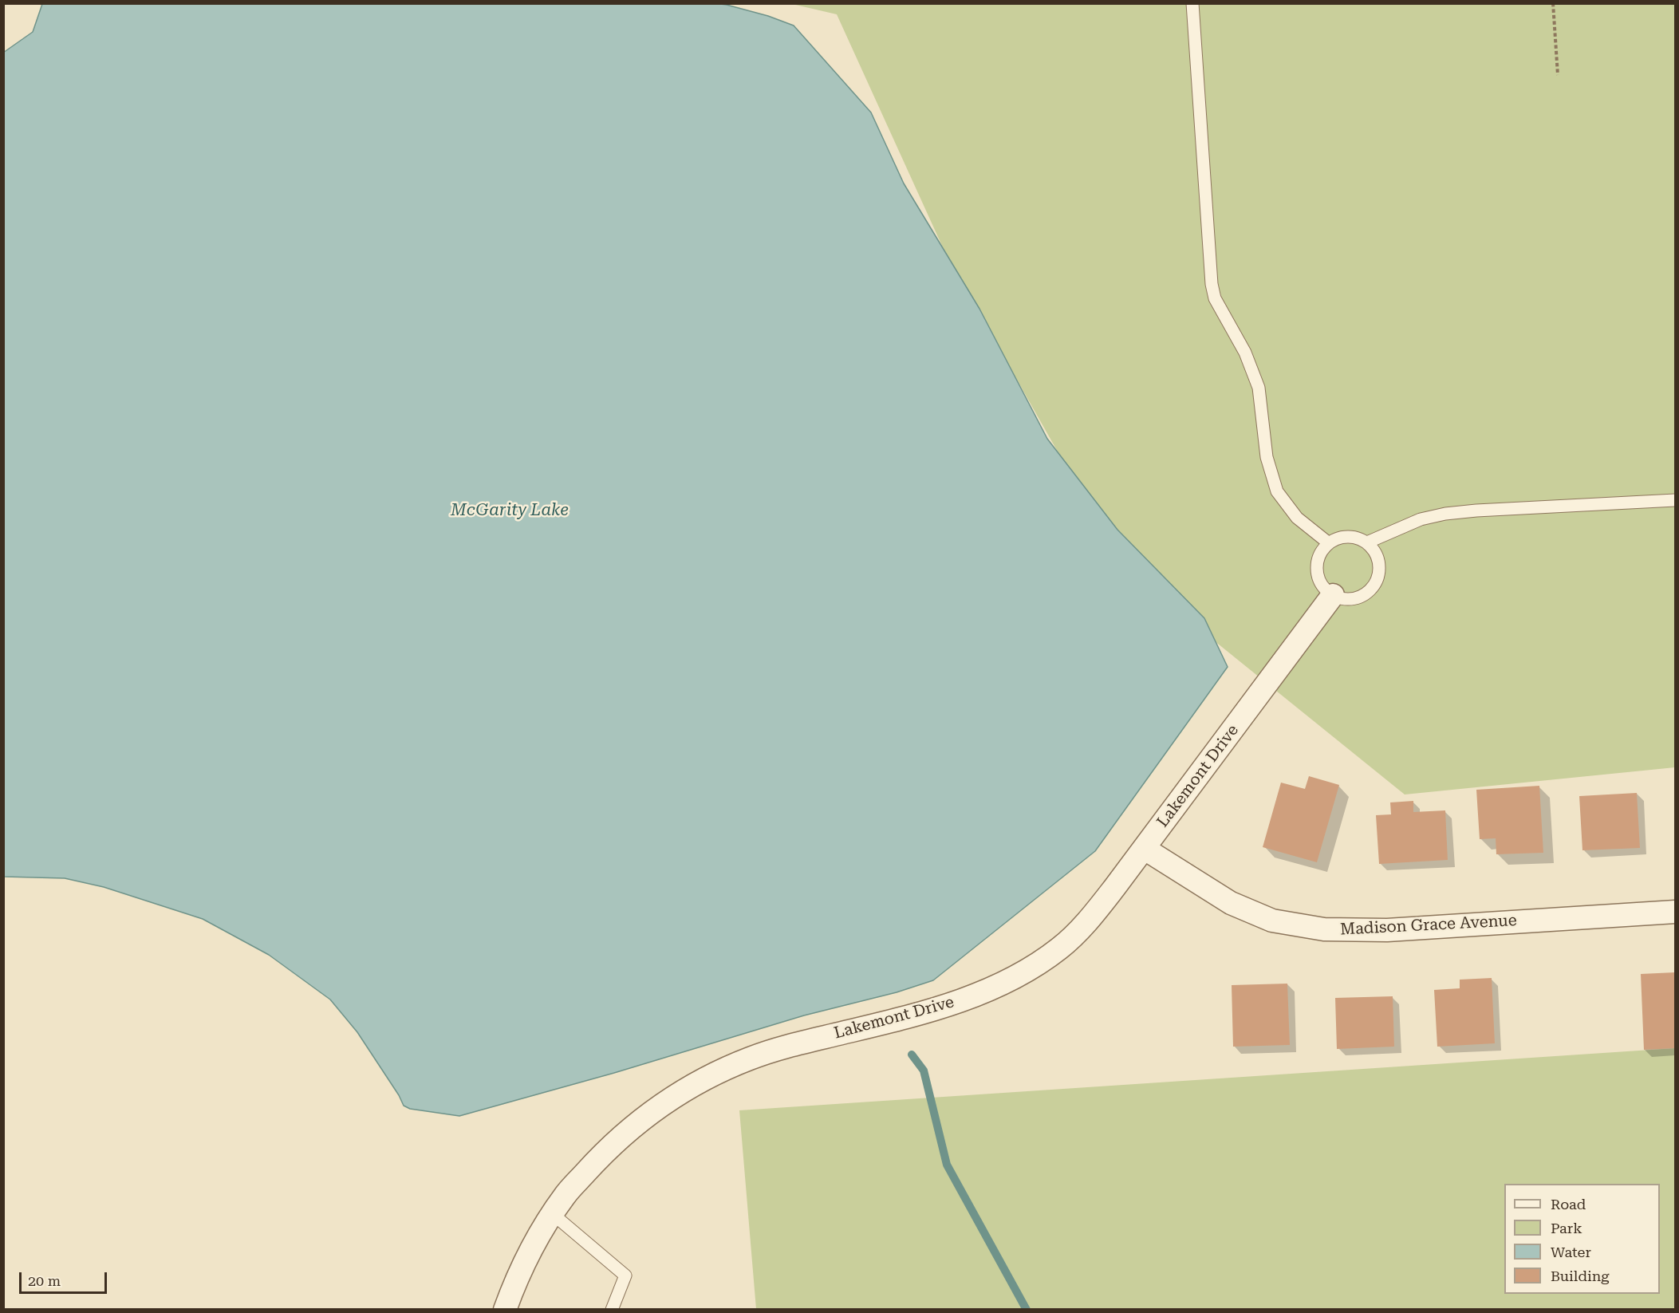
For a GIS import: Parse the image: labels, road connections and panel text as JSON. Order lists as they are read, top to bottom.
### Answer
{
  "streets": {
    "street": ["Lakemont Drive", "Madison Grace Avenue"]
  },
  "crossings": [
    ["Lakemont Drive", "Madison Grace Avenue"]
  ],
  "water": ["McGarity Lake"],
  "legend": [
    "Road",
    "Park",
    "Water",
    "Building"
  ],
  "scale_bar": "20 m"
}
